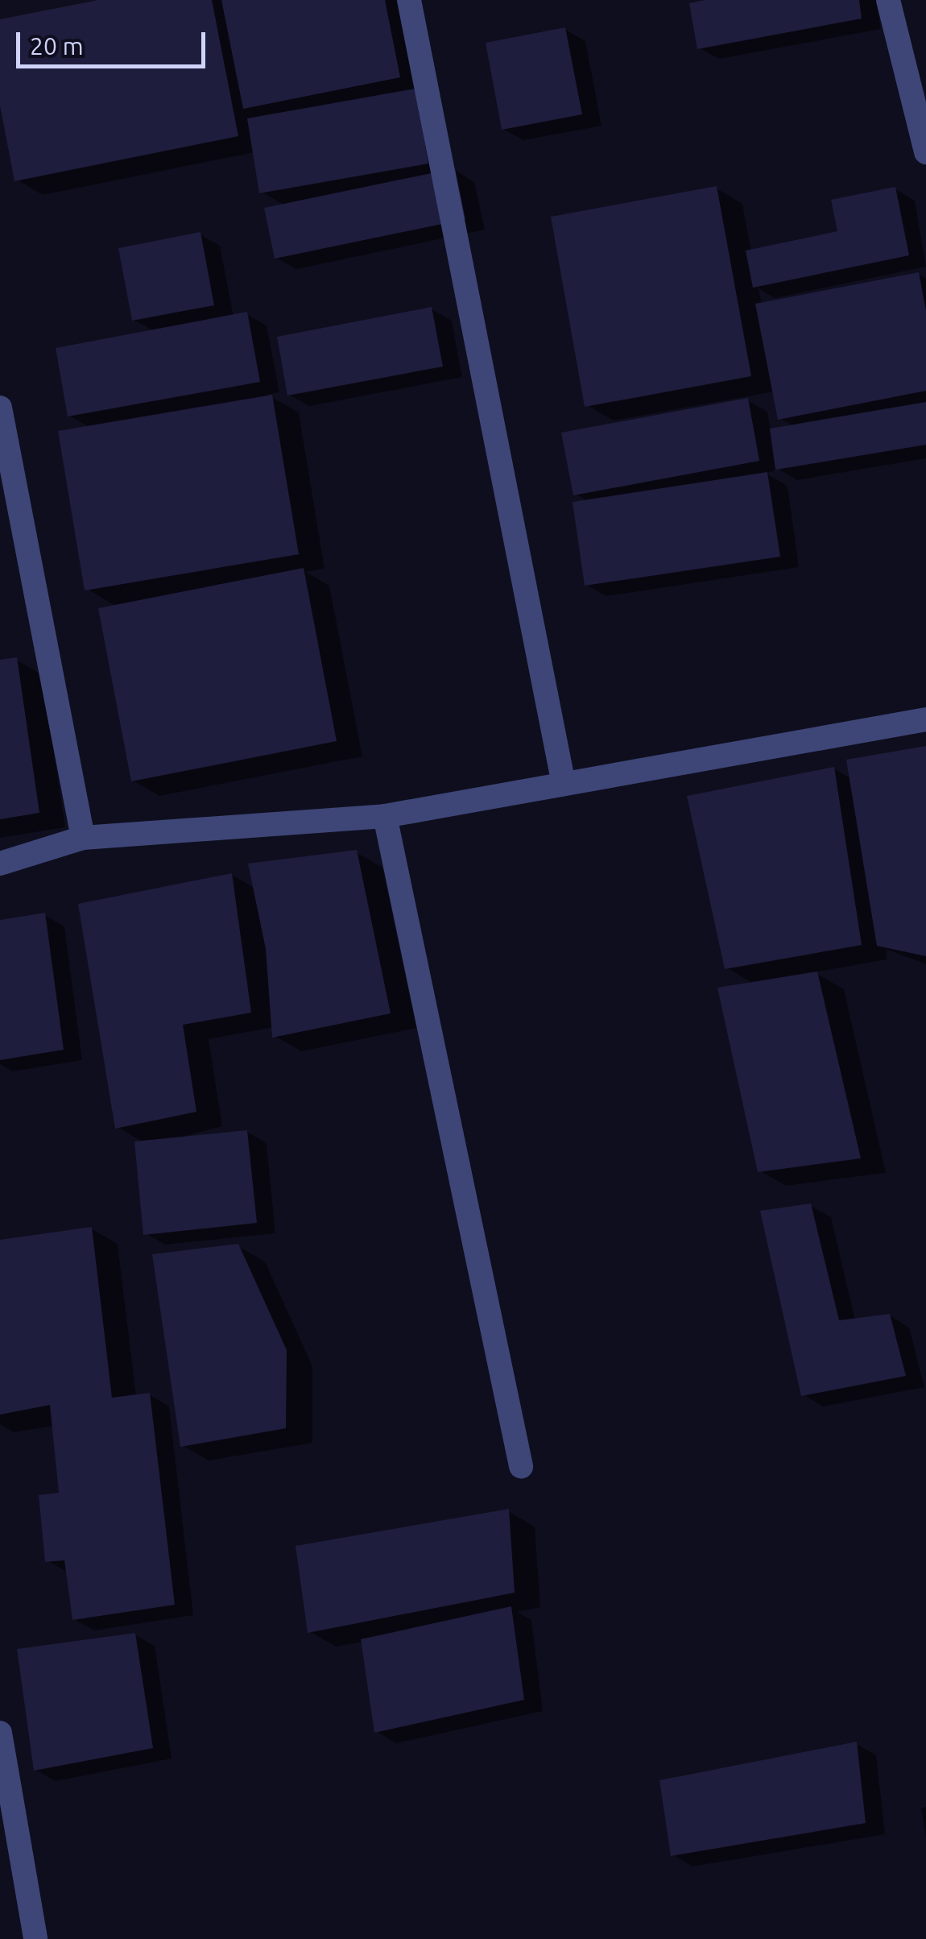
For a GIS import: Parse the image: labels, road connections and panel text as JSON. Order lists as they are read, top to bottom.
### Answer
{
  "scale_bar": "20 m"
}
